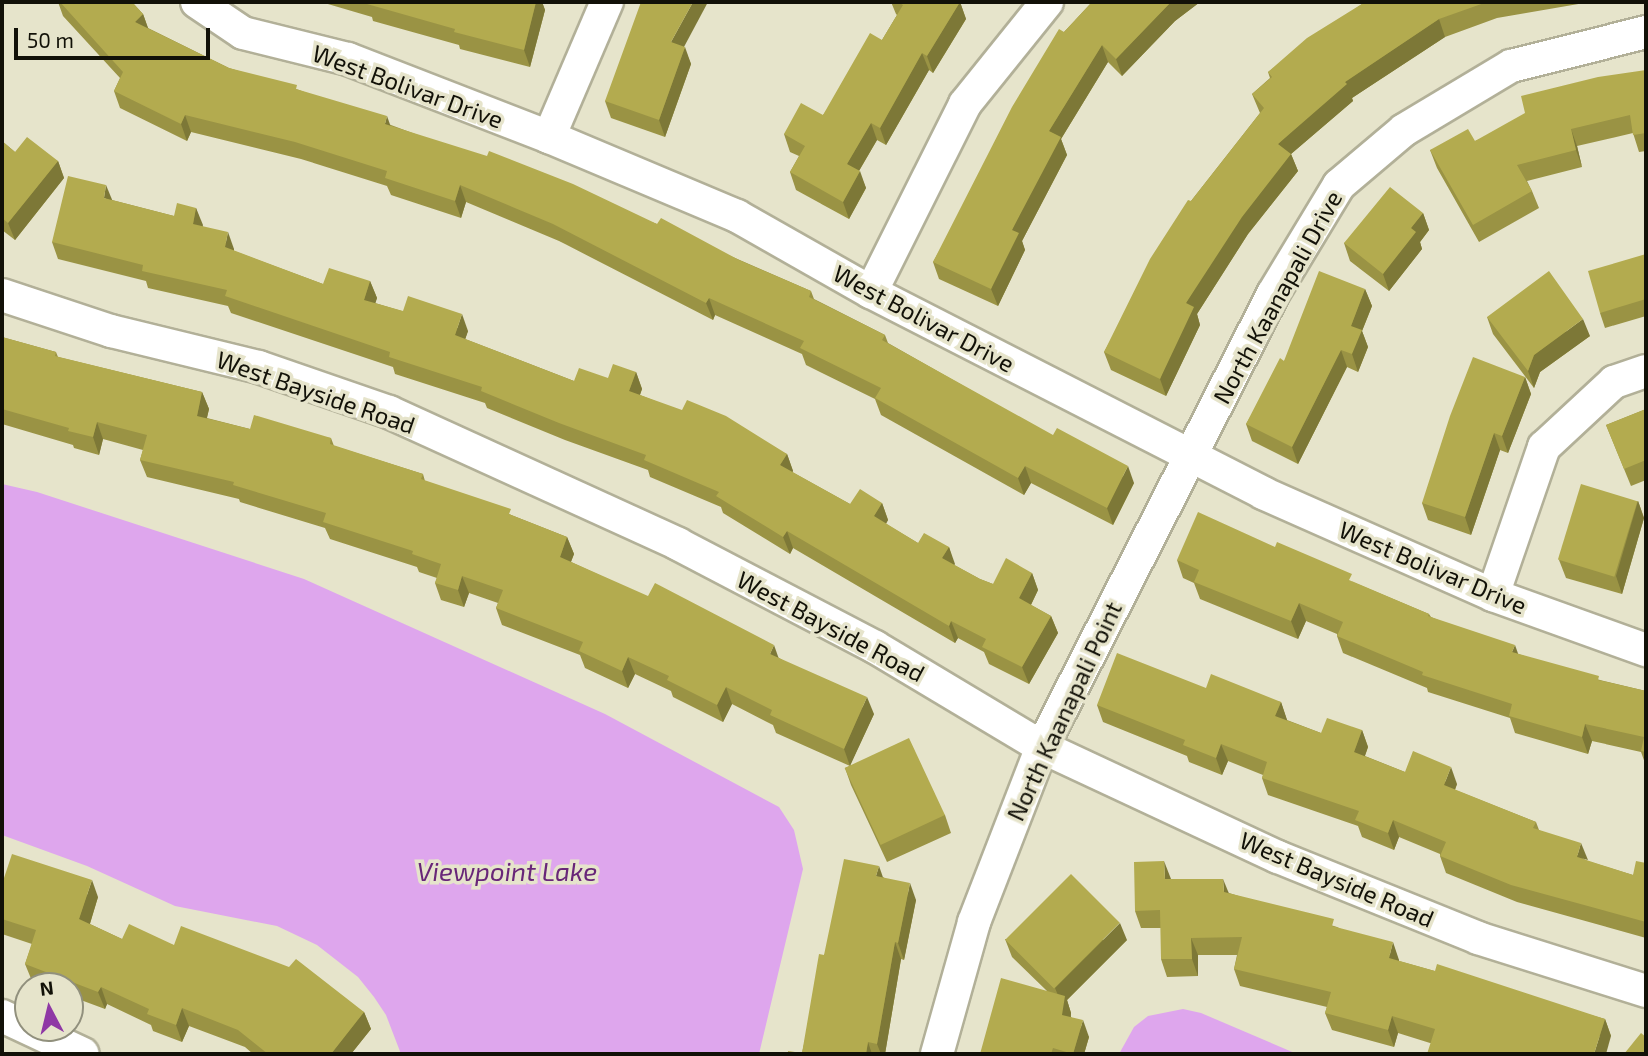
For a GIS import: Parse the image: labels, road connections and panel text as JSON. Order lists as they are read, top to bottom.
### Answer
{
  "streets": {
    "street": [
      "West Bolivar Drive",
      "North Kaanapali Drive",
      "West Bayside Road",
      "North Kaanapali Point"
    ]
  },
  "crossings": [
    ["West Bolivar Drive", "North Kaanapali Drive"],
    ["West Bolivar Drive", "North Kaanapali Point"],
    ["North Kaanapali Drive", "North Kaanapali Point"],
    ["West Bayside Road", "North Kaanapali Point"]
  ],
  "water": ["Viewpoint Lake"],
  "scale_bar": "50 m",
  "north": "top"
}
